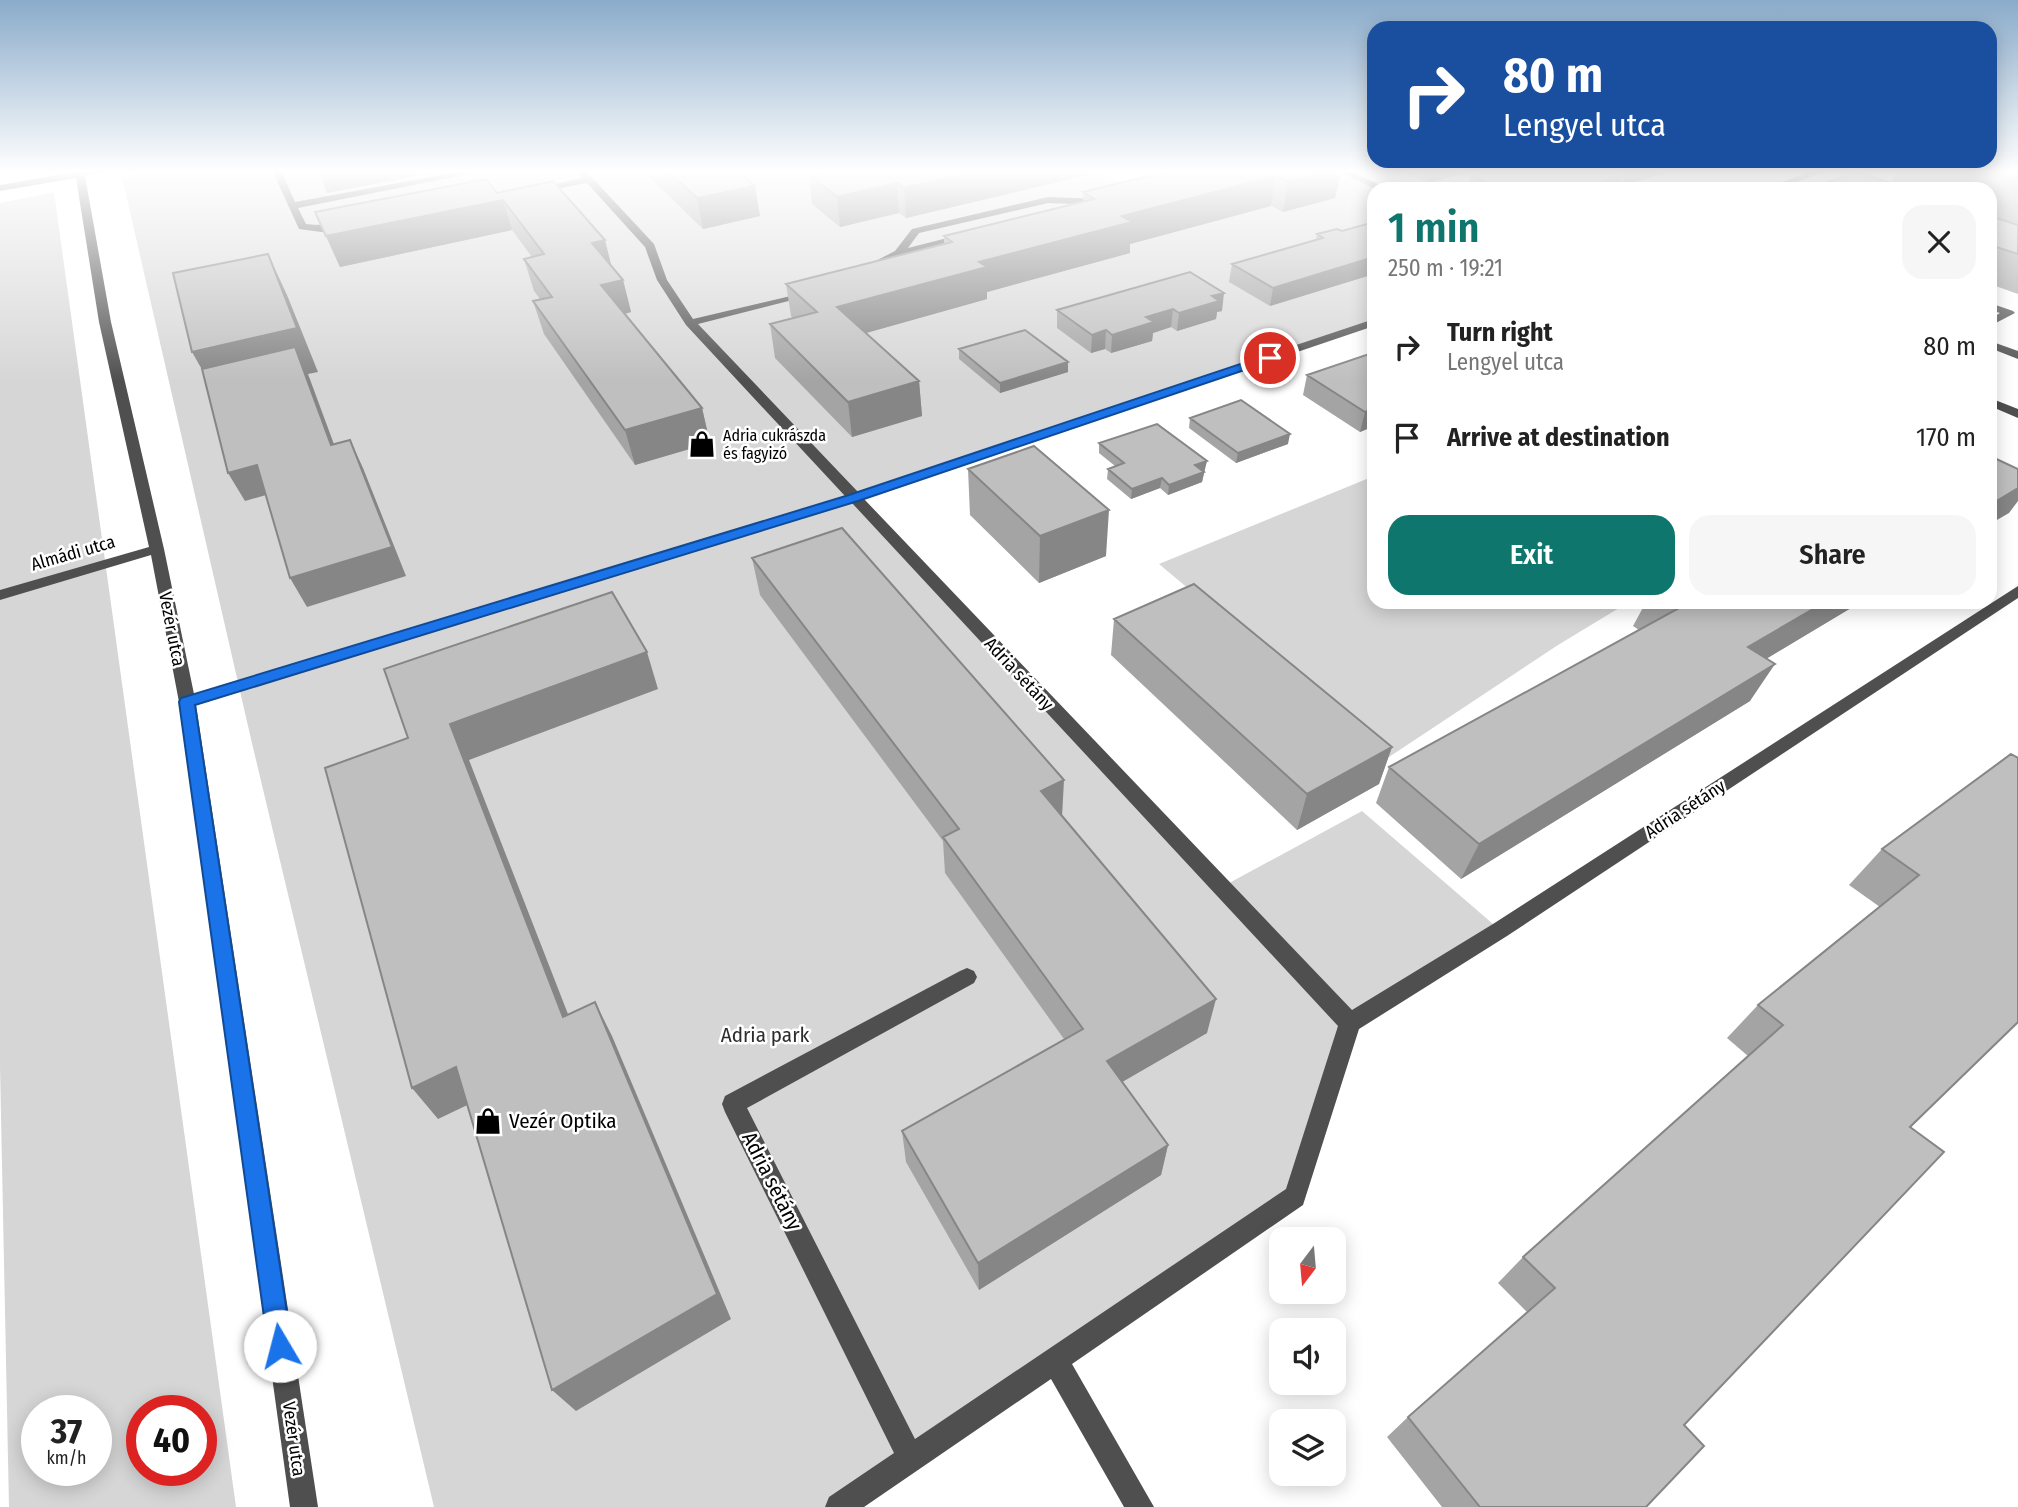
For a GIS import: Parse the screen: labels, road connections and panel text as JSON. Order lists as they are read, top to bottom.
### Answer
{
  "streets": {
    "street": ["Almádi utca", "Vezér utca", "Adria sétány"]
  },
  "crossings": [
    ["Almádi utca", "Vezér utca"]
  ],
  "parks": ["Adria park"],
  "places": {
    "shop": ["Adria cukrászda és fagyizó", "Vezér Optika"]
  },
  "north": "bottom",
  "page": {
    "turn": ["80 m", "Lengyel utca"],
    "heading": ["1 min", "250 m · 19:21"],
    "list": [
      {
        "name": "Turn right",
        "note": "Lengyel utca",
        "value": "80 m"
      },
      {
        "name": "Arrive at destination",
        "value": "170 m"
      }
    ],
    "buttons": ["Exit", "Share"],
    "speed": "37 km/h",
    "limit": "40"
  }
}
